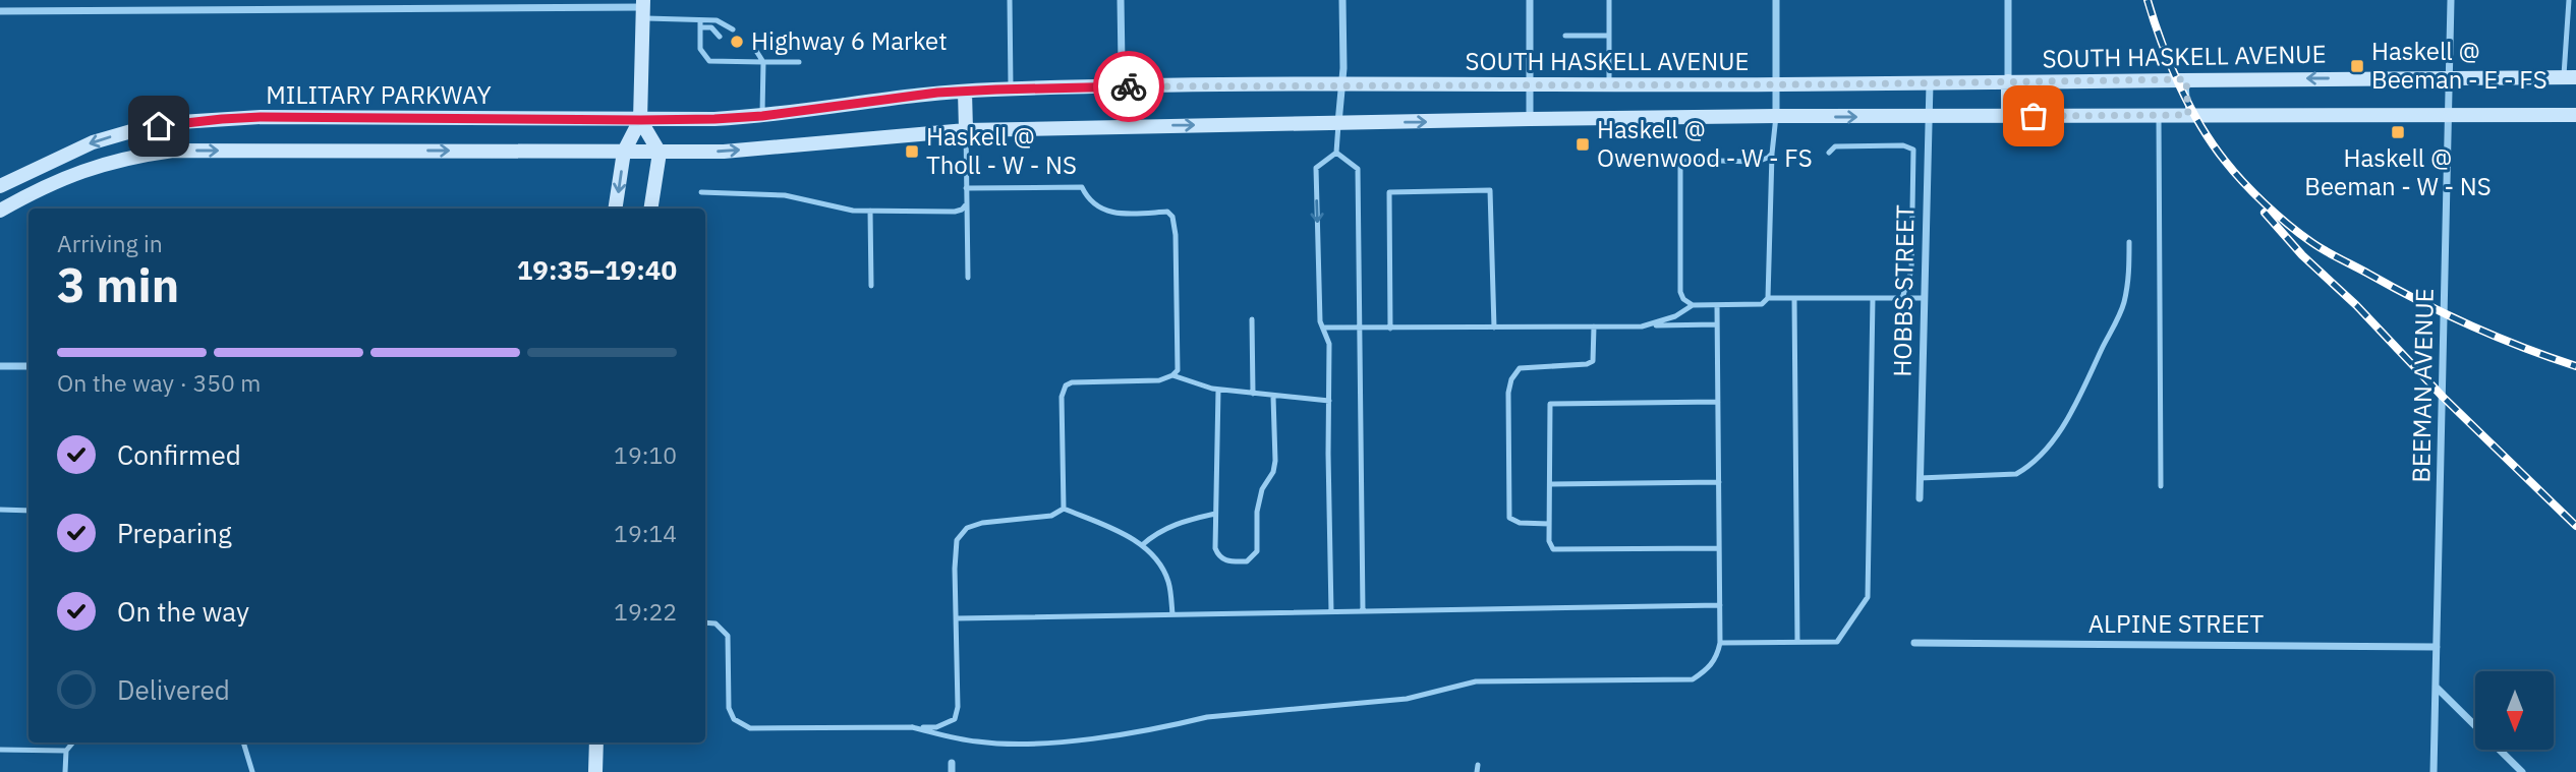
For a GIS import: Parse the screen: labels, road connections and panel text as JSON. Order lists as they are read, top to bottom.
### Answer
{
  "streets": {
    "main road": ["SOUTH HASKELL AVENUE", "MILITARY PARKWAY"],
    "street": ["HOBBS STREET", "BEEMAN AVENUE", "ALPINE STREET"]
  },
  "crossings": [
    ["SOUTH HASKELL AVENUE", "MILITARY PARKWAY"],
    ["SOUTH HASKELL AVENUE", "HOBBS STREET"],
    ["SOUTH HASKELL AVENUE", "BEEMAN AVENUE"],
    ["BEEMAN AVENUE", "ALPINE STREET"]
  ],
  "places": {
    "other": ["Highway 6 Market"],
    "transit": [
      "Haskell @ Beeman - E - FS",
      "Haskell @ Beeman - W - NS",
      "Haskell @ Owenwood - W - FS",
      "Haskell @ Tholl - W - NS"
    ]
  },
  "north": "bottom",
  "page": {
    "heading": ["3 min", "Arriving in", "19:35–19:40"],
    "bar": "On the way · 350 m",
    "list": [
      ["Confirmed", "19:10"],
      ["Preparing", "19:14"],
      ["On the way", "19:22"],
      "Delivered"
    ]
  }
}
